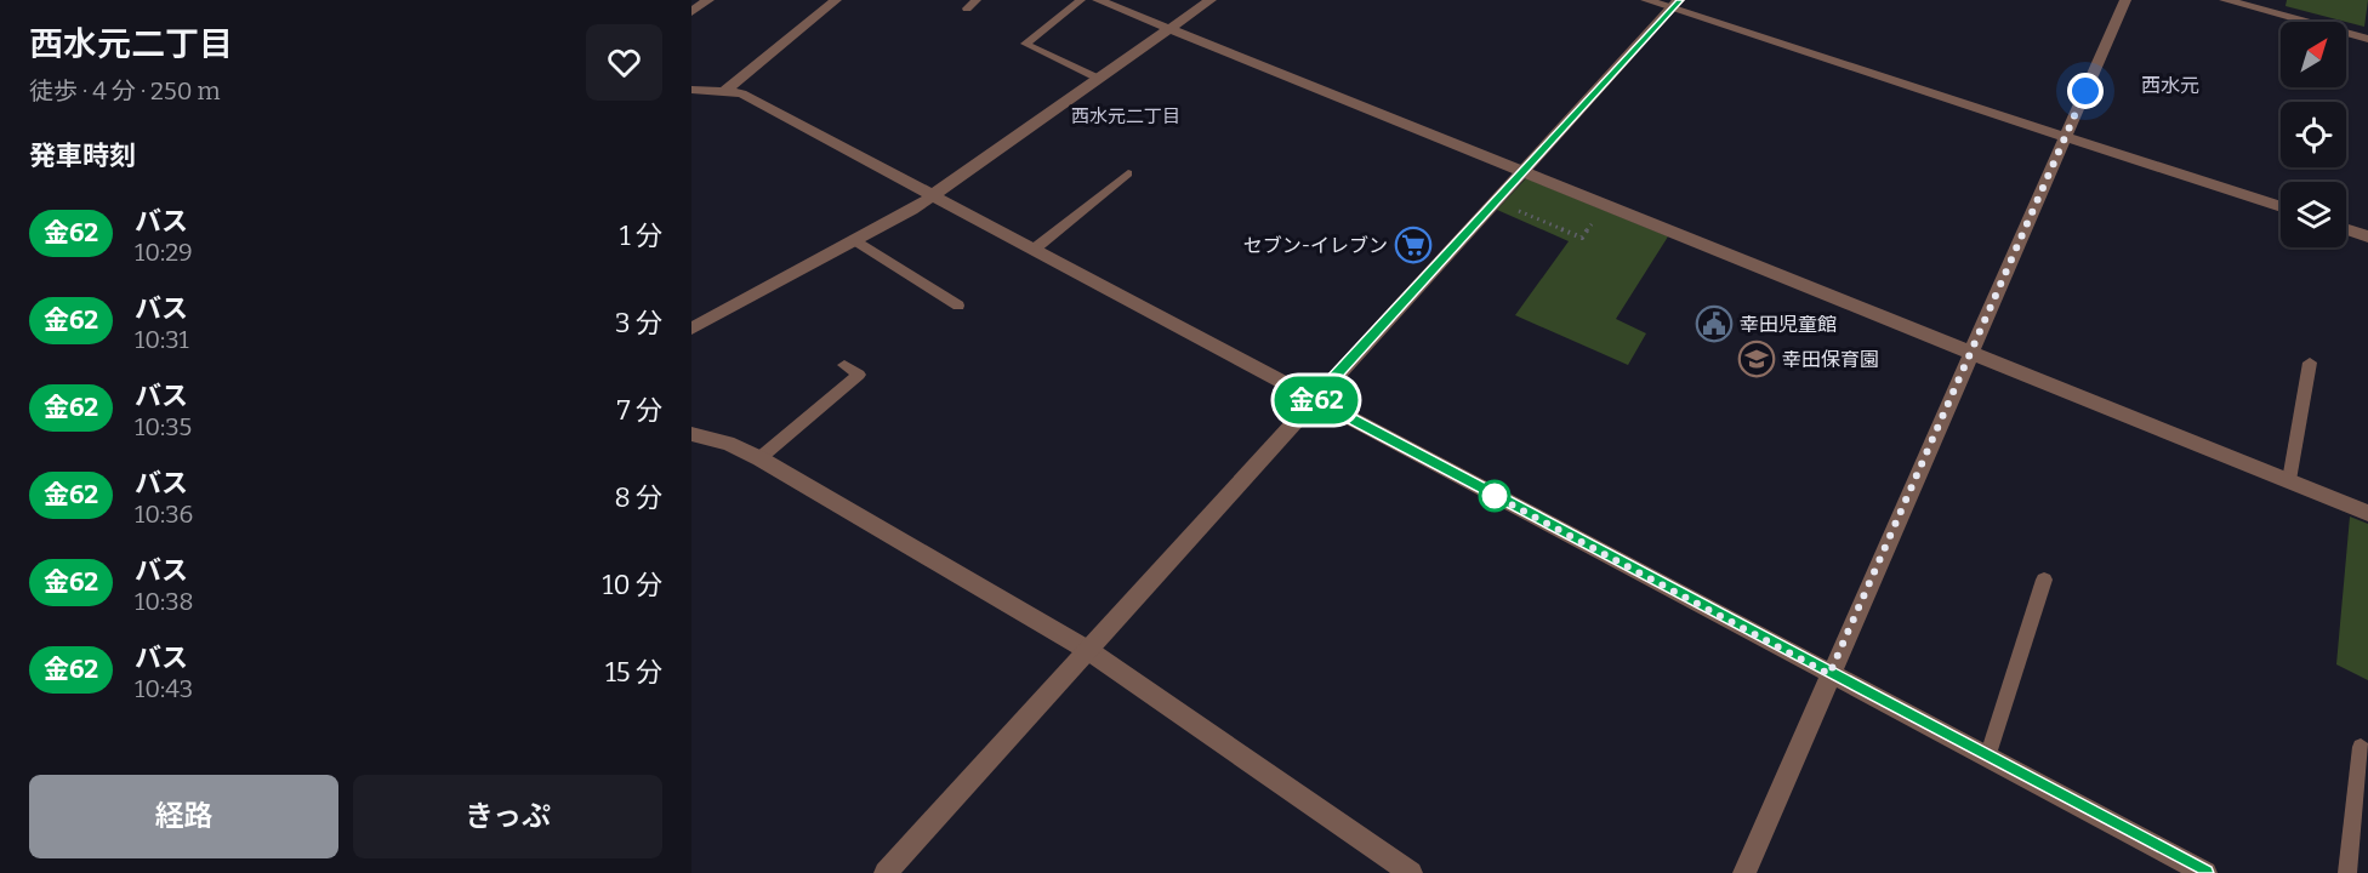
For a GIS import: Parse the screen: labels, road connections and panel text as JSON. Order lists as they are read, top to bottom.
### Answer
{
  "districts": ["西水元", "西水元二丁目"],
  "places": {
    "supermarket": ["セブン-イレブン"],
    "public building": ["幸田児童館"],
    "school or university": ["幸田保育園"]
  },
  "lines": ["bus line 金62"],
  "north": "top right",
  "page": {
    "heading": [
      ["西水元二丁目", "徒歩 · 4 分 · 250 m"],
      "発車時刻"
    ],
    "on_map": "金62",
    "list": [
      {
        "mark": "金62",
        "name": "バス",
        "note": "10:29",
        "value": "1 分"
      },
      {
        "mark": "金62",
        "name": "バス",
        "note": "10:31",
        "value": "3 分"
      },
      {
        "mark": "金62",
        "name": "バス",
        "note": "10:35",
        "value": "7 分"
      },
      {
        "mark": "金62",
        "name": "バス",
        "note": "10:36",
        "value": "8 分"
      },
      {
        "mark": "金62",
        "name": "バス",
        "note": "10:38",
        "value": "10 分"
      },
      {
        "mark": "金62",
        "name": "バス",
        "note": "10:43",
        "value": "15 分"
      }
    ],
    "buttons": ["経路", "きっぷ"]
  }
}
